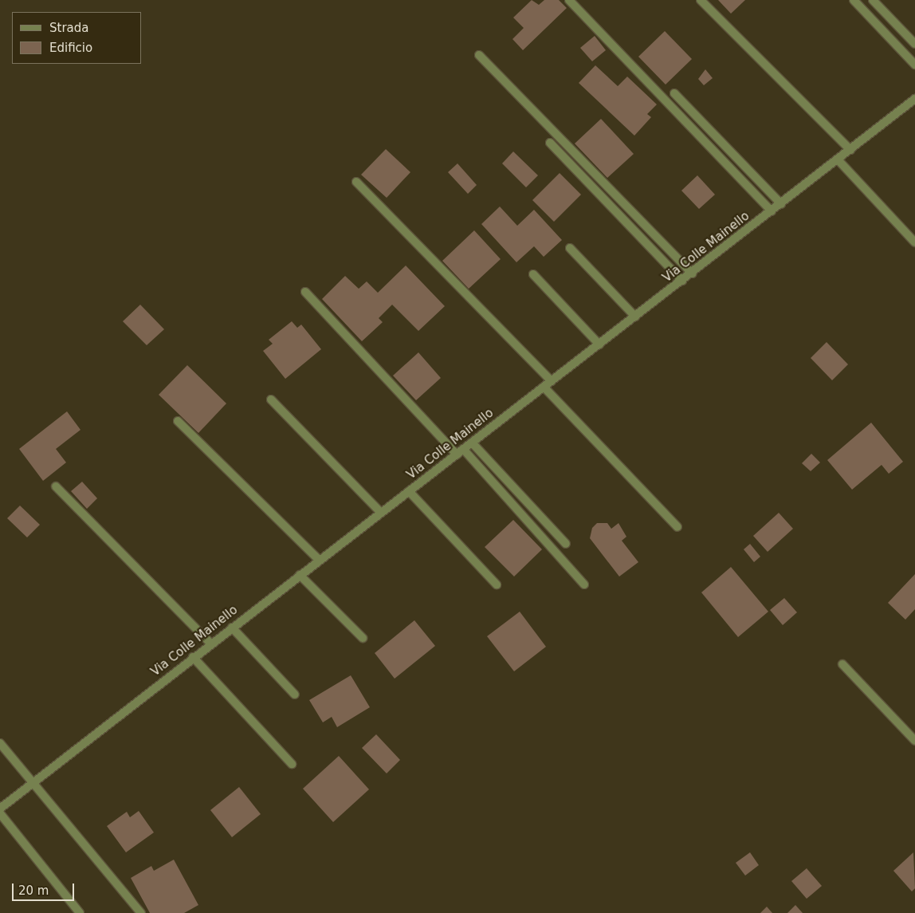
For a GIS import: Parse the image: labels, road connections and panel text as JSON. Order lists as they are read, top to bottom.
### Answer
{
  "streets": {
    "street": ["Via Colle Mainello"]
  },
  "legend": ["Strada", "Edificio"],
  "scale_bar": "20 m"
}
